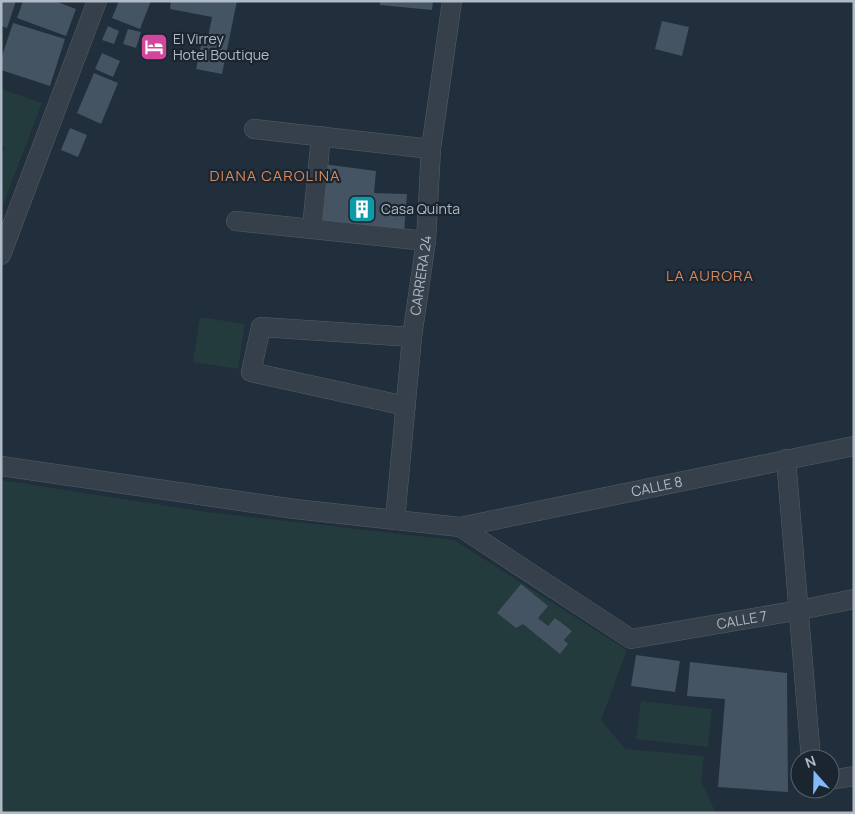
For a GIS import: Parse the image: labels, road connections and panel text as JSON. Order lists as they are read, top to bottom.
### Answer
{
  "streets": {
    "street": ["CARRERA 24", "CALLE 8", "CALLE 7"]
  },
  "crossings": [
    ["CALLE 8", "CALLE 7"]
  ],
  "districts": ["DIANA CAROLINA", "LA AURORA"],
  "places": {
    "hotel": ["El Virrey Hotel Boutique"],
    "building": ["Casa Quinta"]
  },
  "north": "top"
}
